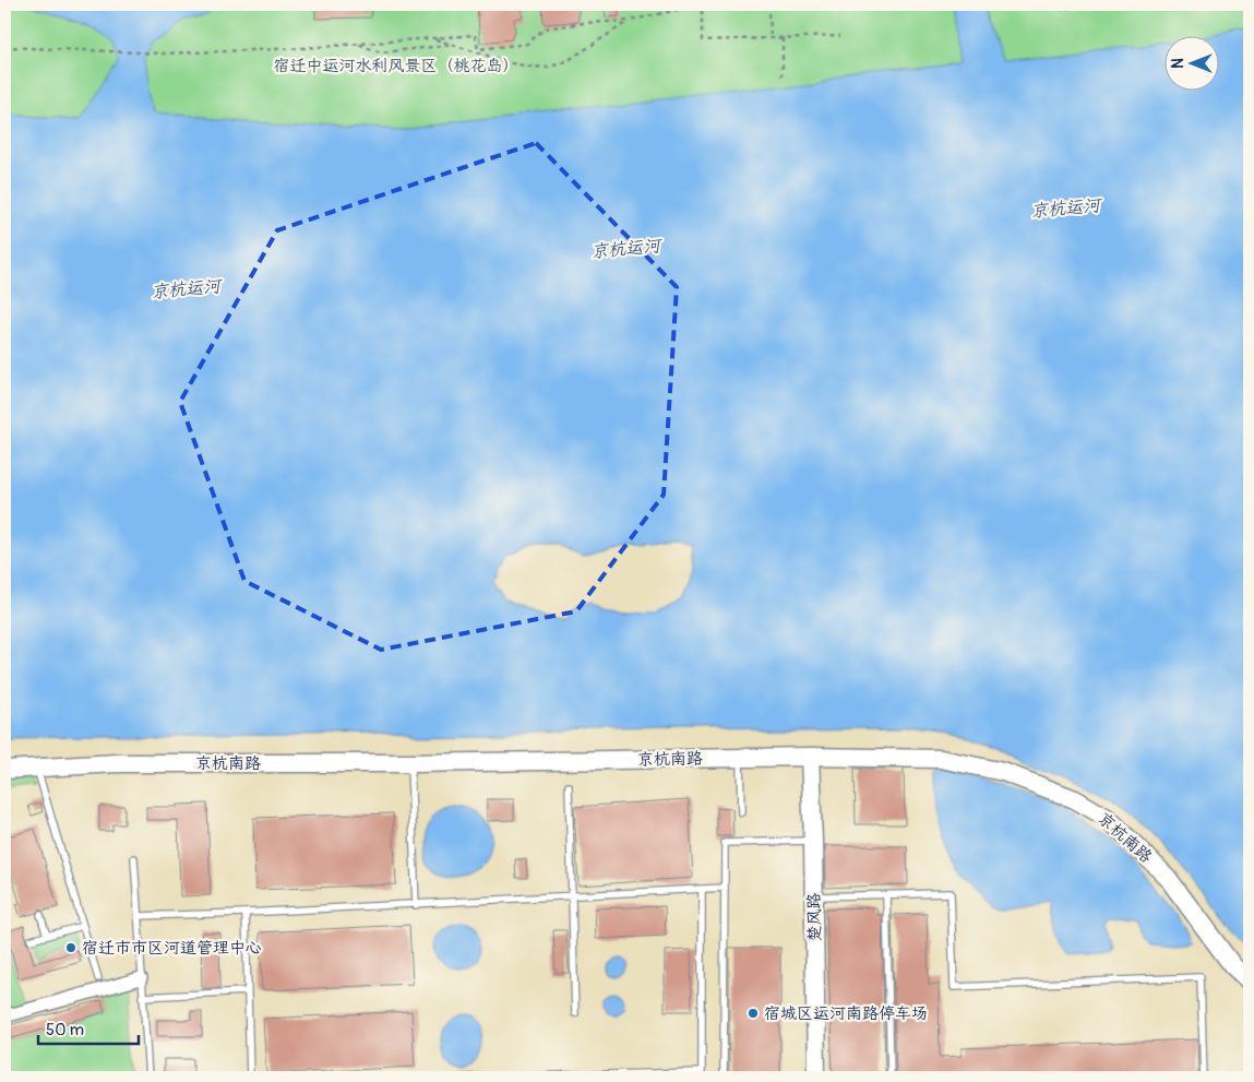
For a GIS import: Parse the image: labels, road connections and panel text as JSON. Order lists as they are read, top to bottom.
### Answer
{
  "streets": {
    "street": ["京杭南路", "楚风路"]
  },
  "crossings": [
    ["京杭南路", "楚风路"]
  ],
  "water": ["京杭运河"],
  "parks": ["宿迁中运河水利风景区（桃花岛）"],
  "places": ["宿迁市市区河道管理中心", "宿城区运河南路停车场"],
  "scale_bar": "50 m",
  "north": "left"
}
